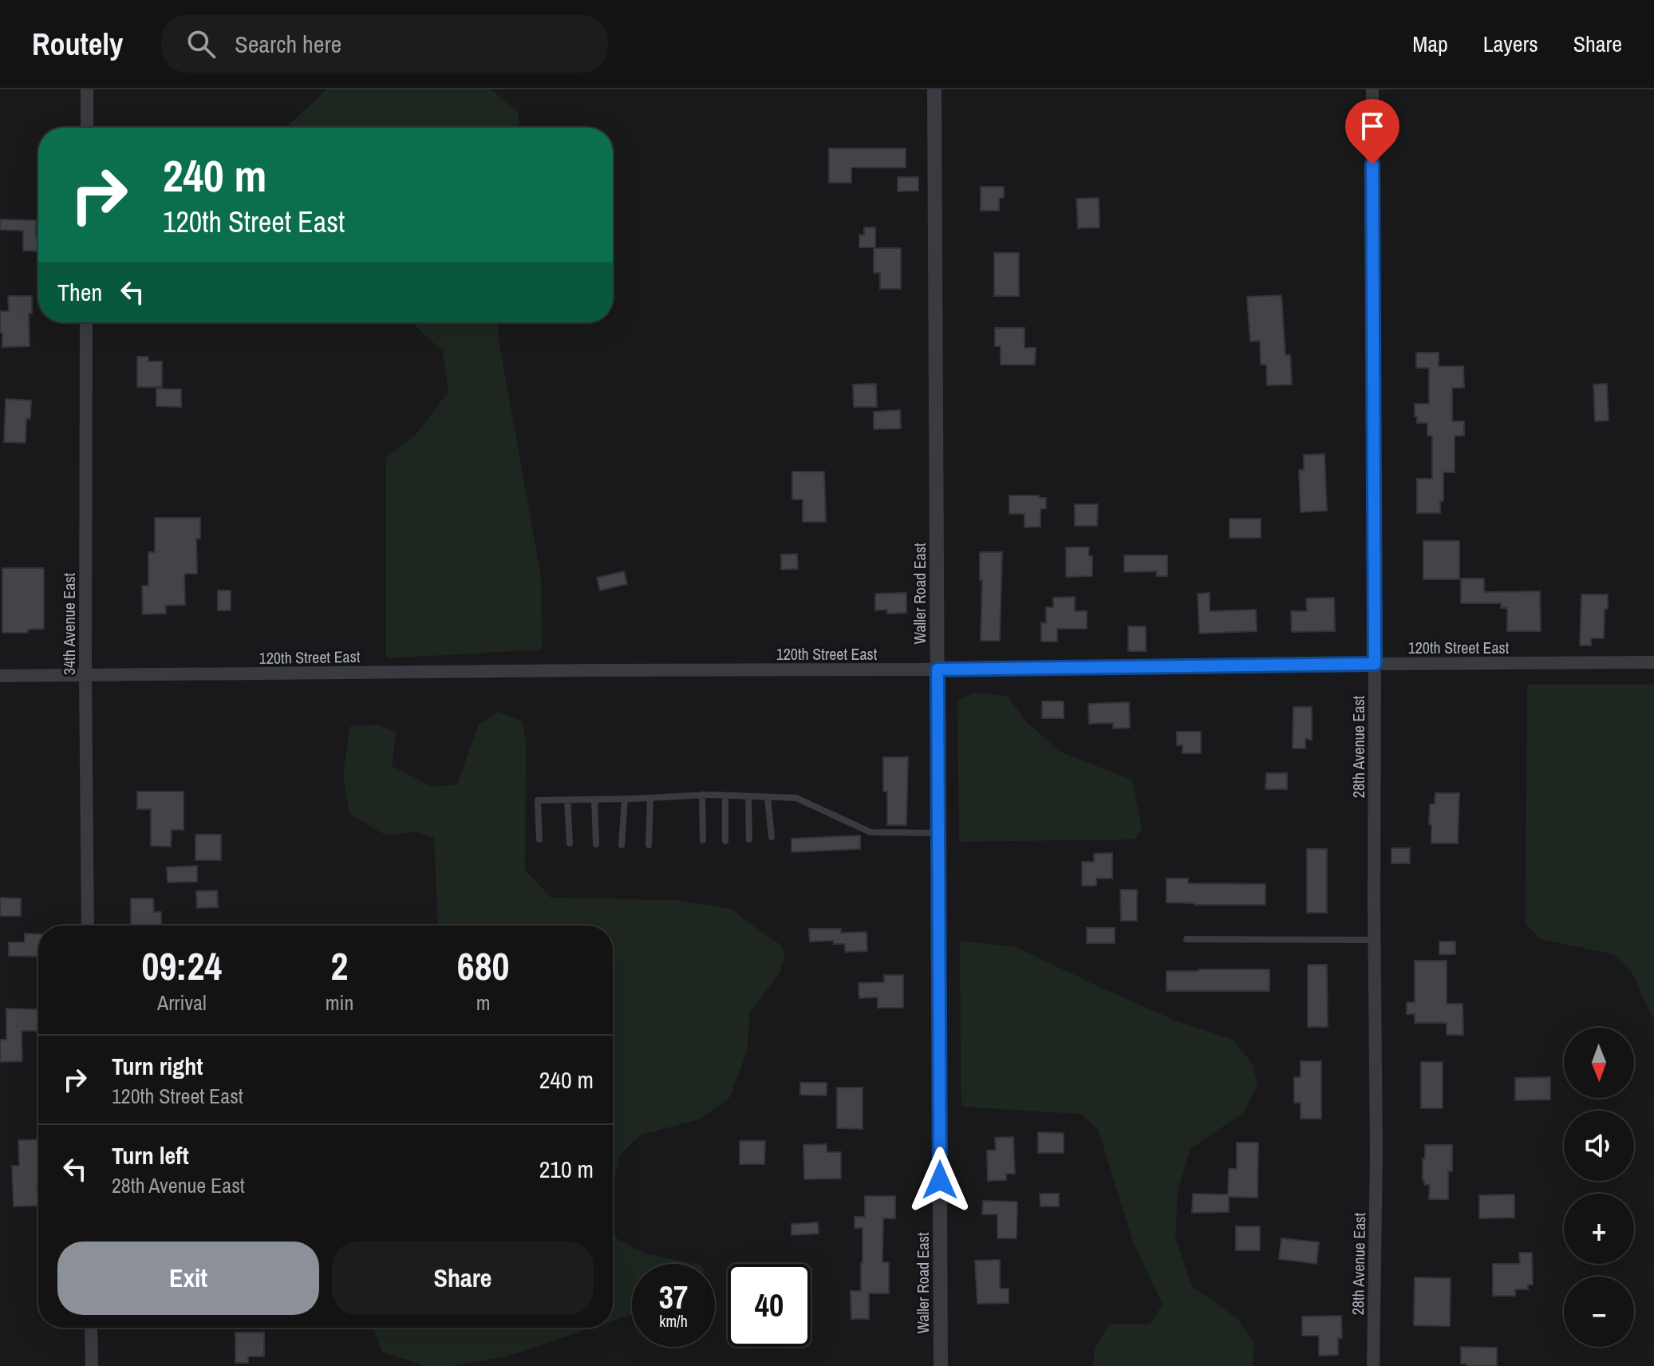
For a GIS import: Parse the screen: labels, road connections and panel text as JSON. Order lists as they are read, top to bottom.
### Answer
{
  "streets": {
    "street": [
      "Waller Road East",
      "34th Avenue East",
      "120th Street East",
      "28th Avenue East"
    ]
  },
  "crossings": [
    ["Waller Road East", "120th Street East"],
    ["34th Avenue East", "120th Street East"],
    ["120th Street East", "28th Avenue East"]
  ],
  "north": "bottom",
  "page": {
    "header": "Routely",
    "search": "Search here",
    "nav": ["Map", "Layers", "Share"],
    "turn": ["240 m", "120th Street East"],
    "then": "Then",
    "eta": [
      "09:24",
      "Arrival",
      "2",
      "min",
      "680",
      "m"
    ],
    "map_buttons": ["+", "−"],
    "list": [
      {
        "name": "Turn right",
        "note": "120th Street East",
        "value": "240 m"
      },
      {
        "name": "Turn left",
        "note": "28th Avenue East",
        "value": "210 m"
      }
    ],
    "buttons": ["Exit", "Share"],
    "speed": "37 km/h",
    "limit": "40"
  }
}
